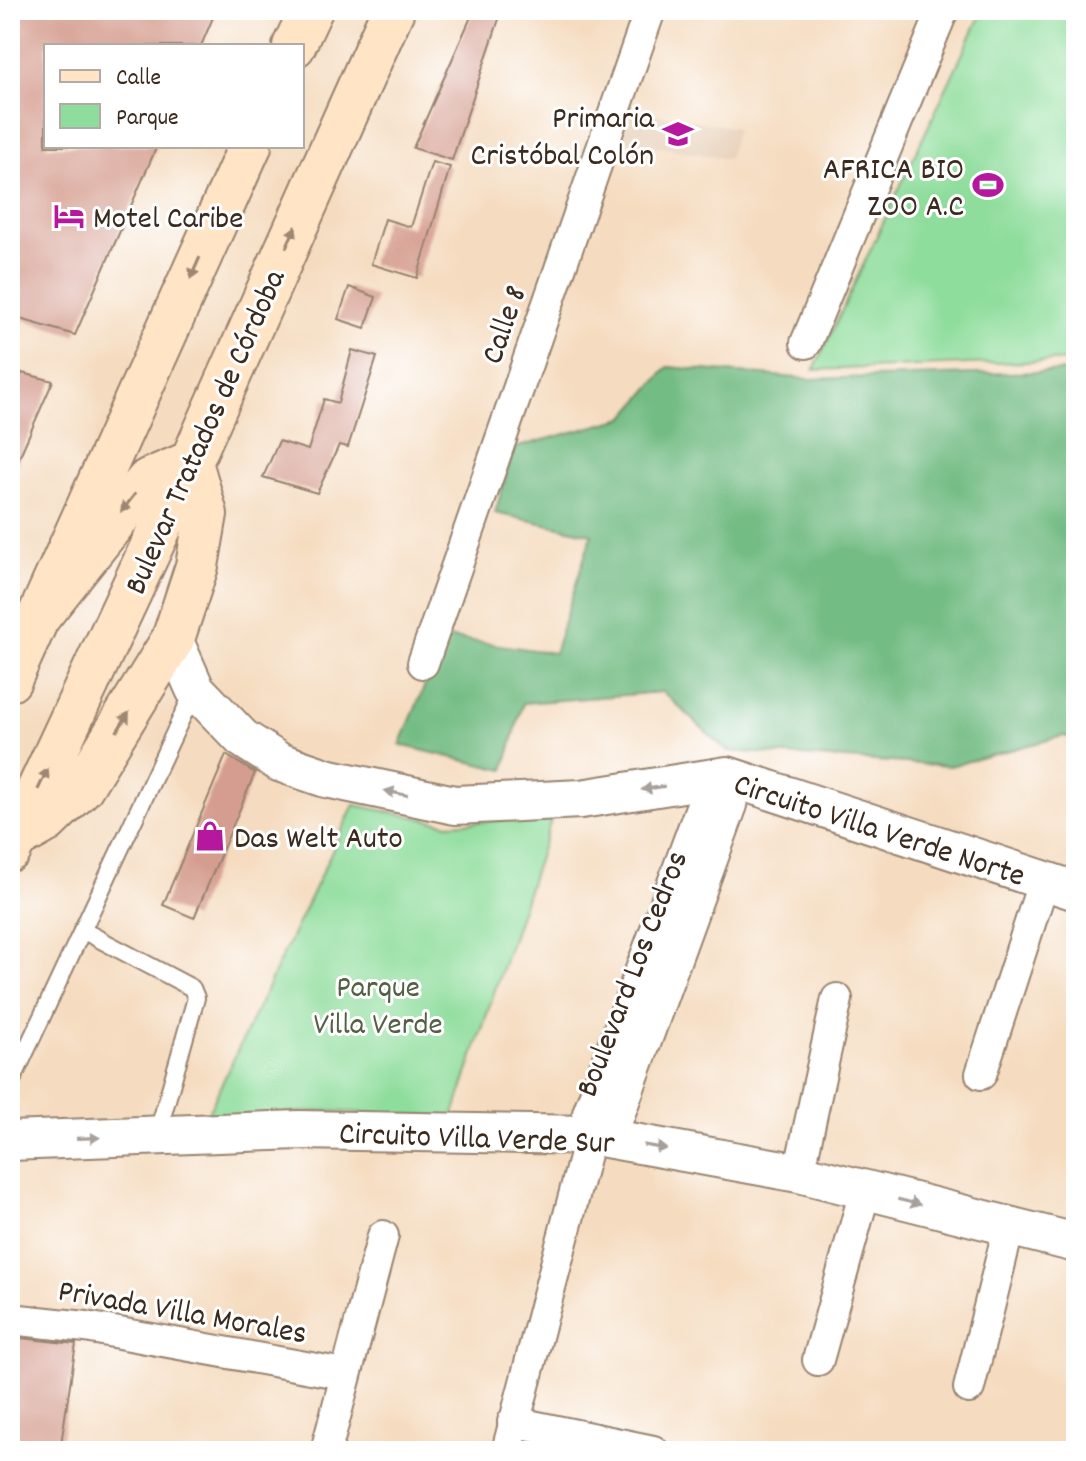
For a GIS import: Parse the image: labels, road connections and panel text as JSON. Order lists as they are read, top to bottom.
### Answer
{
  "streets": {
    "main road": ["Bulevar Tratados de Córdoba"],
    "street": [
      "Calle 8",
      "Circuito Villa Verde Norte",
      "Boulevard Los Cedros",
      "Circuito Villa Verde Sur",
      "Privada Villa Morales"
    ]
  },
  "crossings": [
    ["Circuito Villa Verde Norte", "Boulevard Los Cedros"],
    ["Boulevard Los Cedros", "Circuito Villa Verde Sur"]
  ],
  "one_way": ["Circuito Villa Verde Norte", "Circuito Villa Verde Sur"],
  "parks": ["Parque Villa Verde"],
  "places": {
    "school or university": ["Primaria Cristóbal Colón"],
    "sports": ["AFRICA BIO ZOO A.C"],
    "hotel": ["Motel Caribe"],
    "shop": ["Das Welt Auto"]
  },
  "legend": ["Calle", "Parque"]
}
